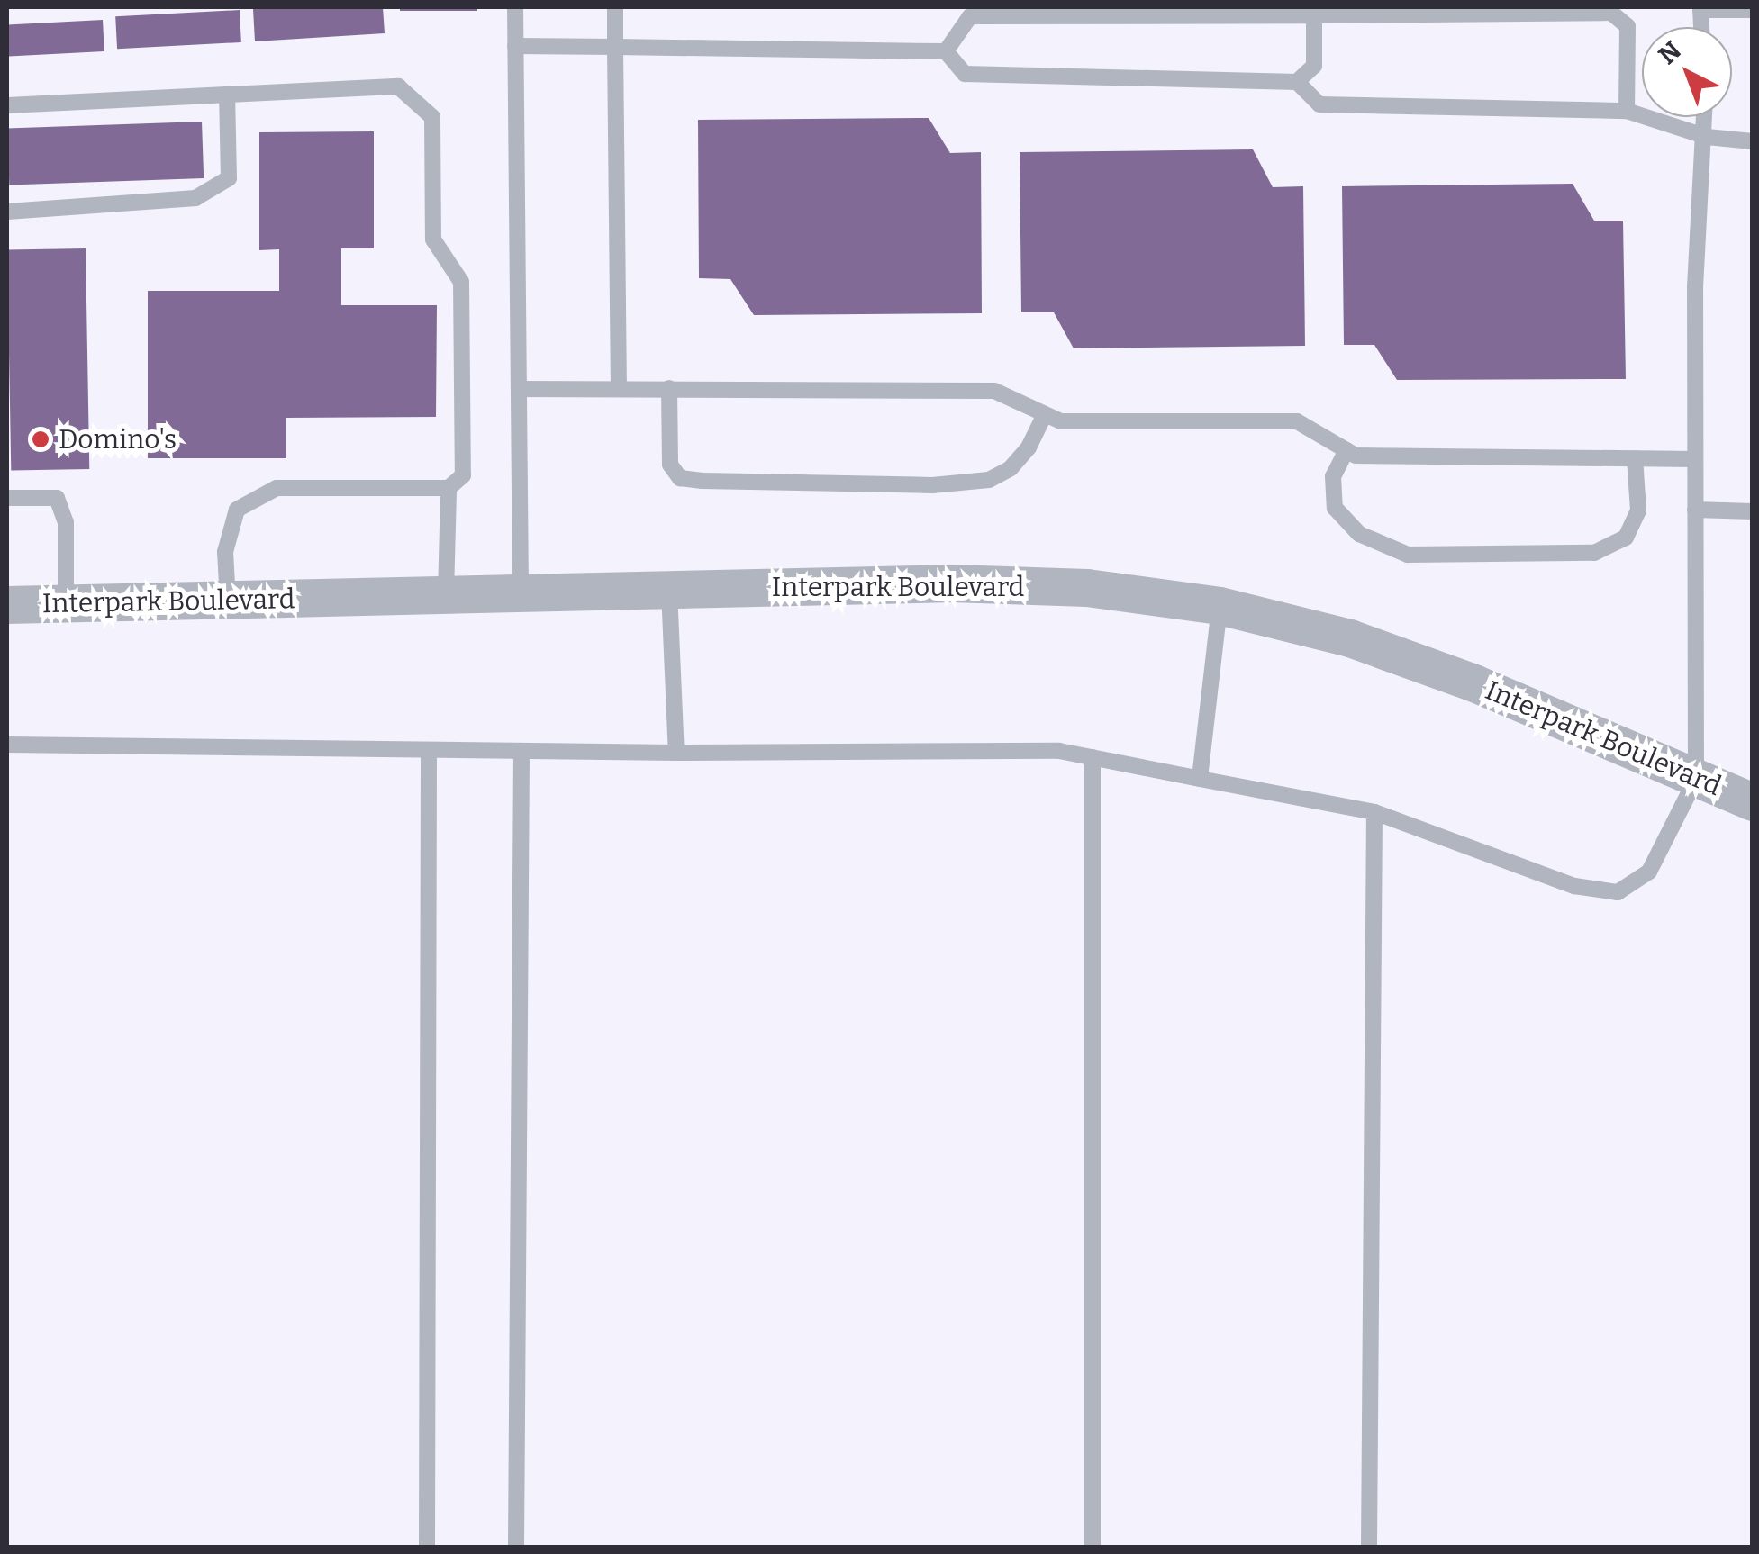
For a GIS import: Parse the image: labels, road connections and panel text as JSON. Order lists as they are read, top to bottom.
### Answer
{
  "streets": {
    "street": ["Interpark Boulevard"]
  },
  "places": ["Domino's"],
  "north": "top left"
}
